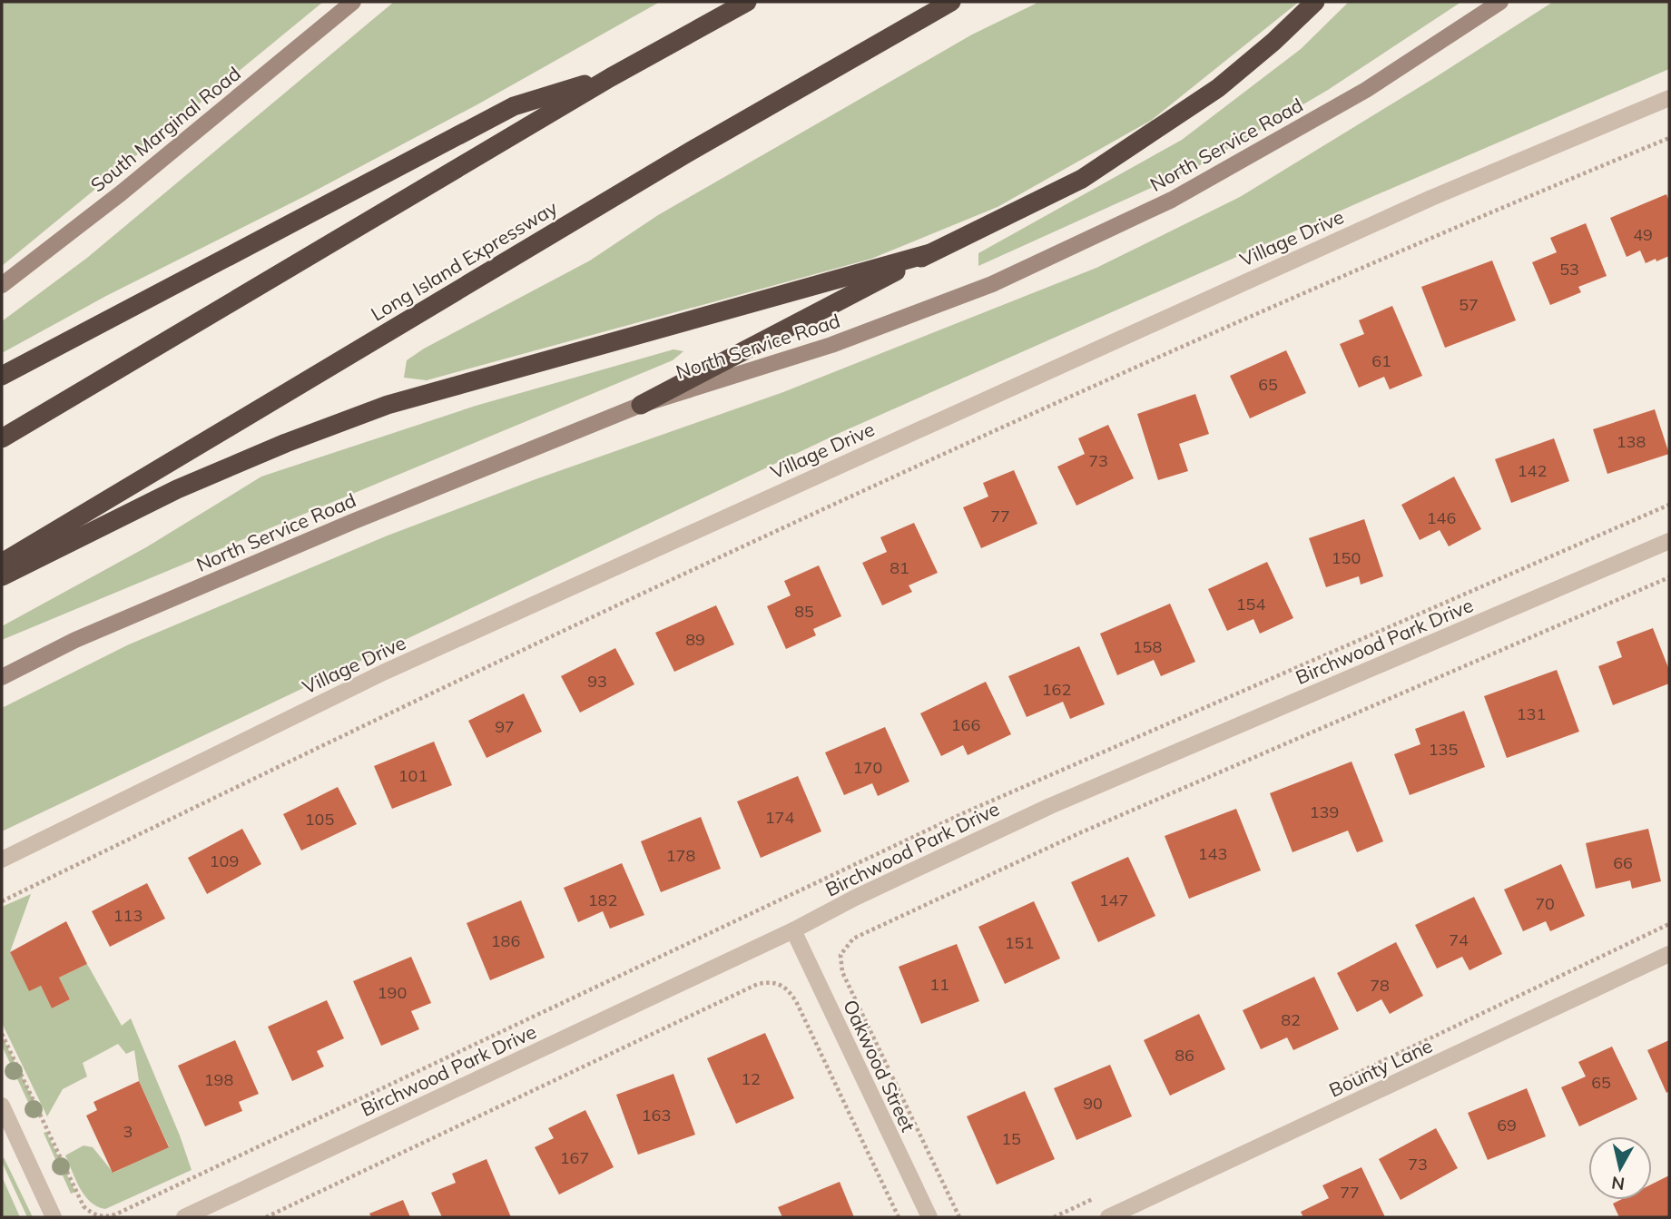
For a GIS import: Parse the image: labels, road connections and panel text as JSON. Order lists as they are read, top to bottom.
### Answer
{
  "streets": {
    "highway": ["Long Island Expressway"],
    "main road": ["South Marginal Road", "North Service Road"],
    "street": [
      "Village Drive",
      "Birchwood Park Drive",
      "Oakwood Street",
      "Bounty Lane"
    ]
  },
  "crossings": [
    ["Birchwood Park Drive", "Oakwood Street"]
  ],
  "house_numbers": [
    "49",
    "53",
    "57",
    "61",
    "65",
    "138",
    "73",
    "142",
    "77",
    "146",
    "150",
    "81",
    "154",
    "85",
    "89",
    "158",
    "93",
    "162",
    "131",
    "166",
    "97",
    "135",
    "170",
    "101",
    "139",
    "174",
    "105",
    "143",
    "178",
    "109",
    "66",
    "182",
    "147",
    "70",
    "113",
    "74",
    "186",
    "151",
    "11",
    "78",
    "190",
    "82",
    "86",
    "12",
    "198",
    "65",
    "90",
    "163",
    "69",
    "3",
    "15",
    "167",
    "73",
    "77"
  ],
  "north": "bottom"
}
